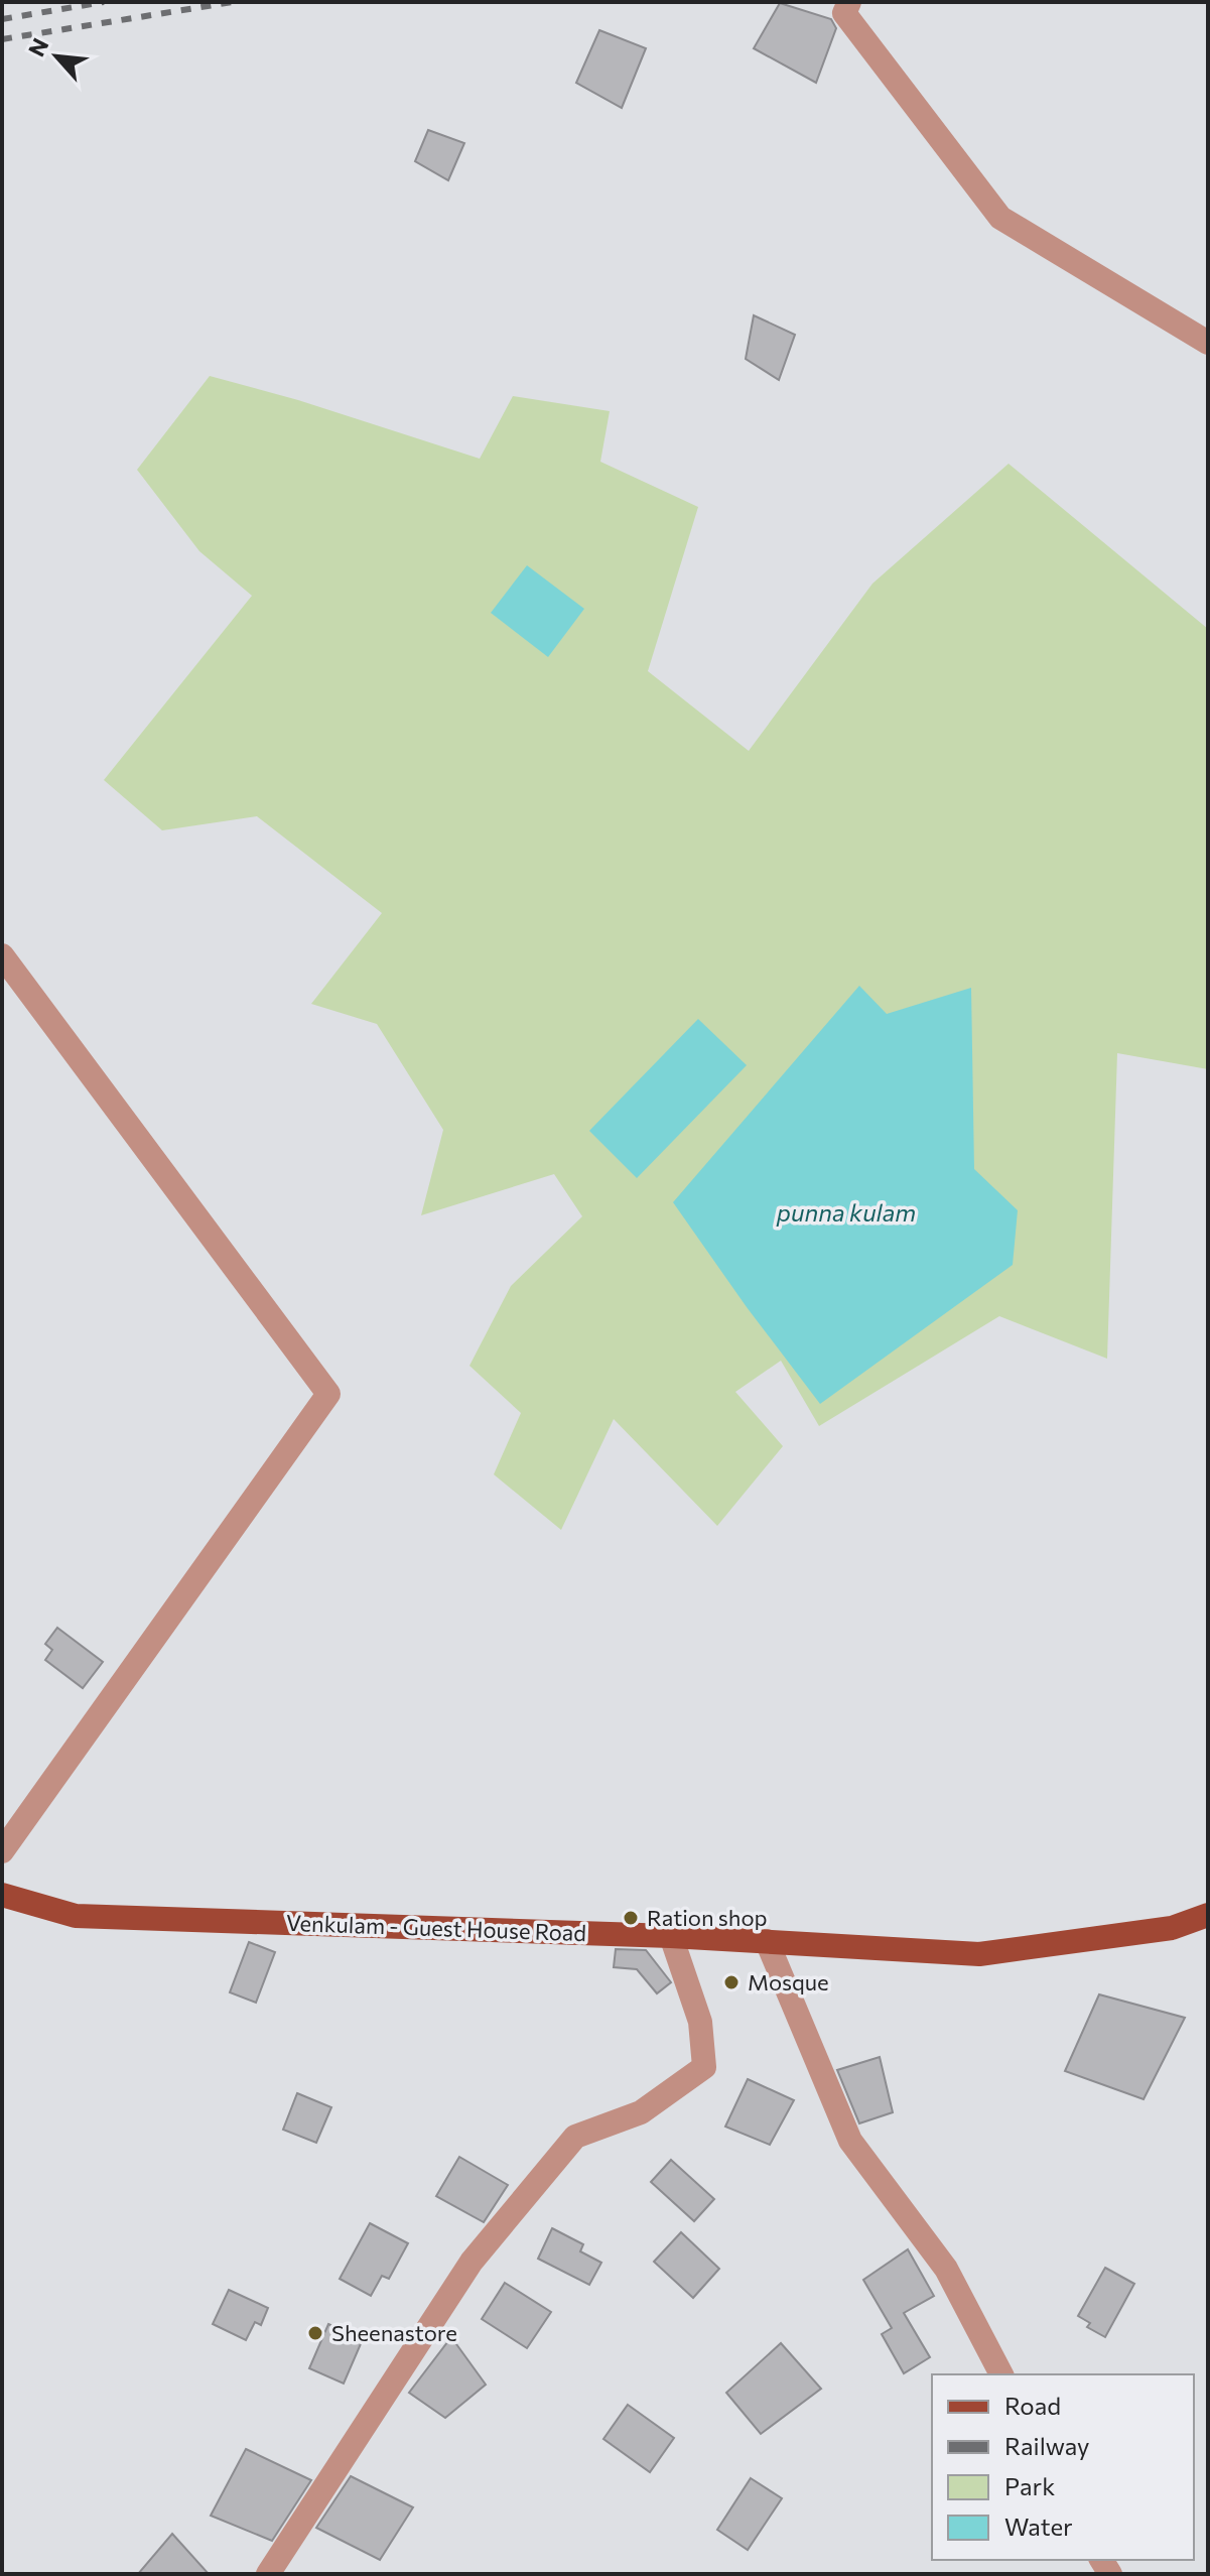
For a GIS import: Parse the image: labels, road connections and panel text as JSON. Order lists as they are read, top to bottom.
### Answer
{
  "streets": {
    "main road": ["Venkulam - Guest House Road"]
  },
  "water": ["punna kulam"],
  "places": ["Ration shop", "Mosque", "Sheenastore"],
  "legend": [
    "Road",
    "Railway",
    "Park",
    "Water"
  ],
  "north": "top left"
}
